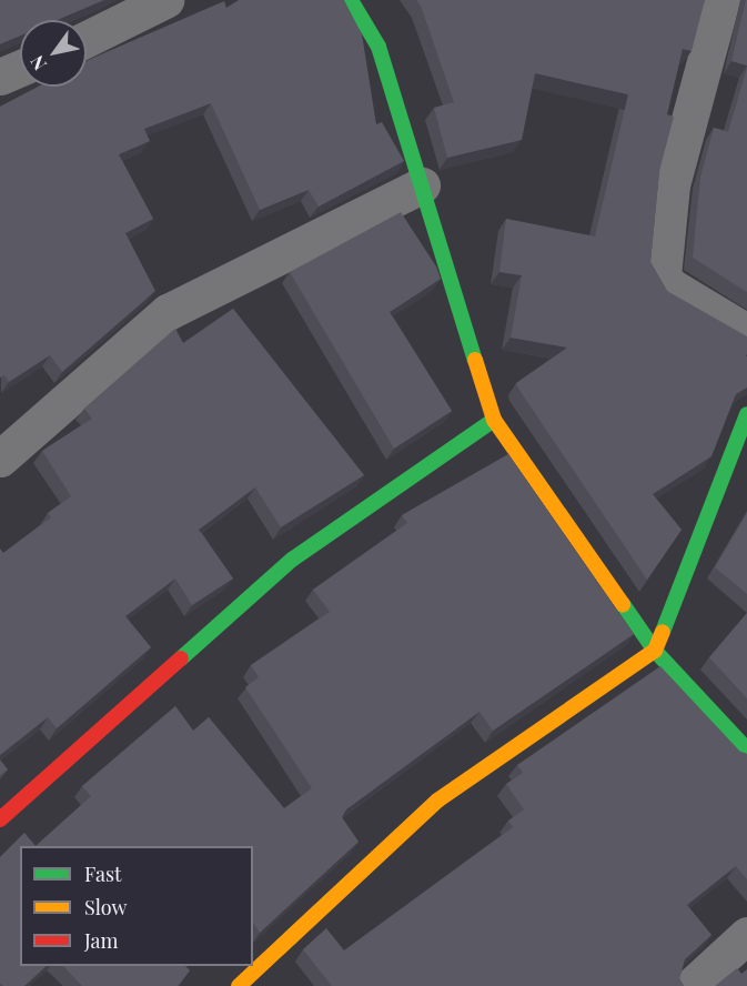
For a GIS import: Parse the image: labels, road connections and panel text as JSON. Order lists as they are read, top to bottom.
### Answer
{
  "legend": ["Fast", "Slow", "Jam"],
  "north": "bottom left"
}
